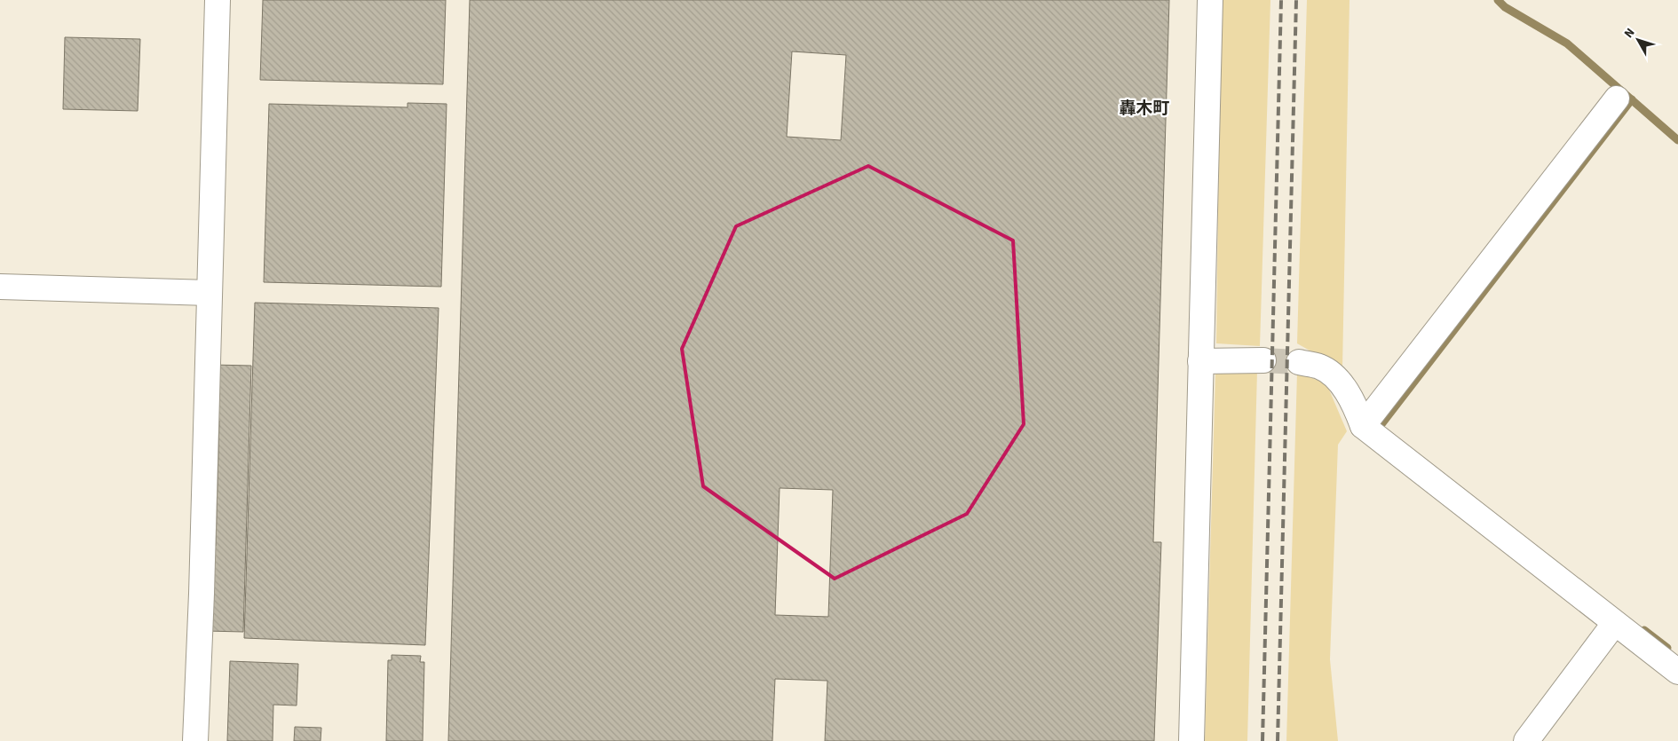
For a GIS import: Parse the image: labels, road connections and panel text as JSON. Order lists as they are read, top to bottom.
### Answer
{
  "districts": ["轟木町"],
  "north": "top left"
}
